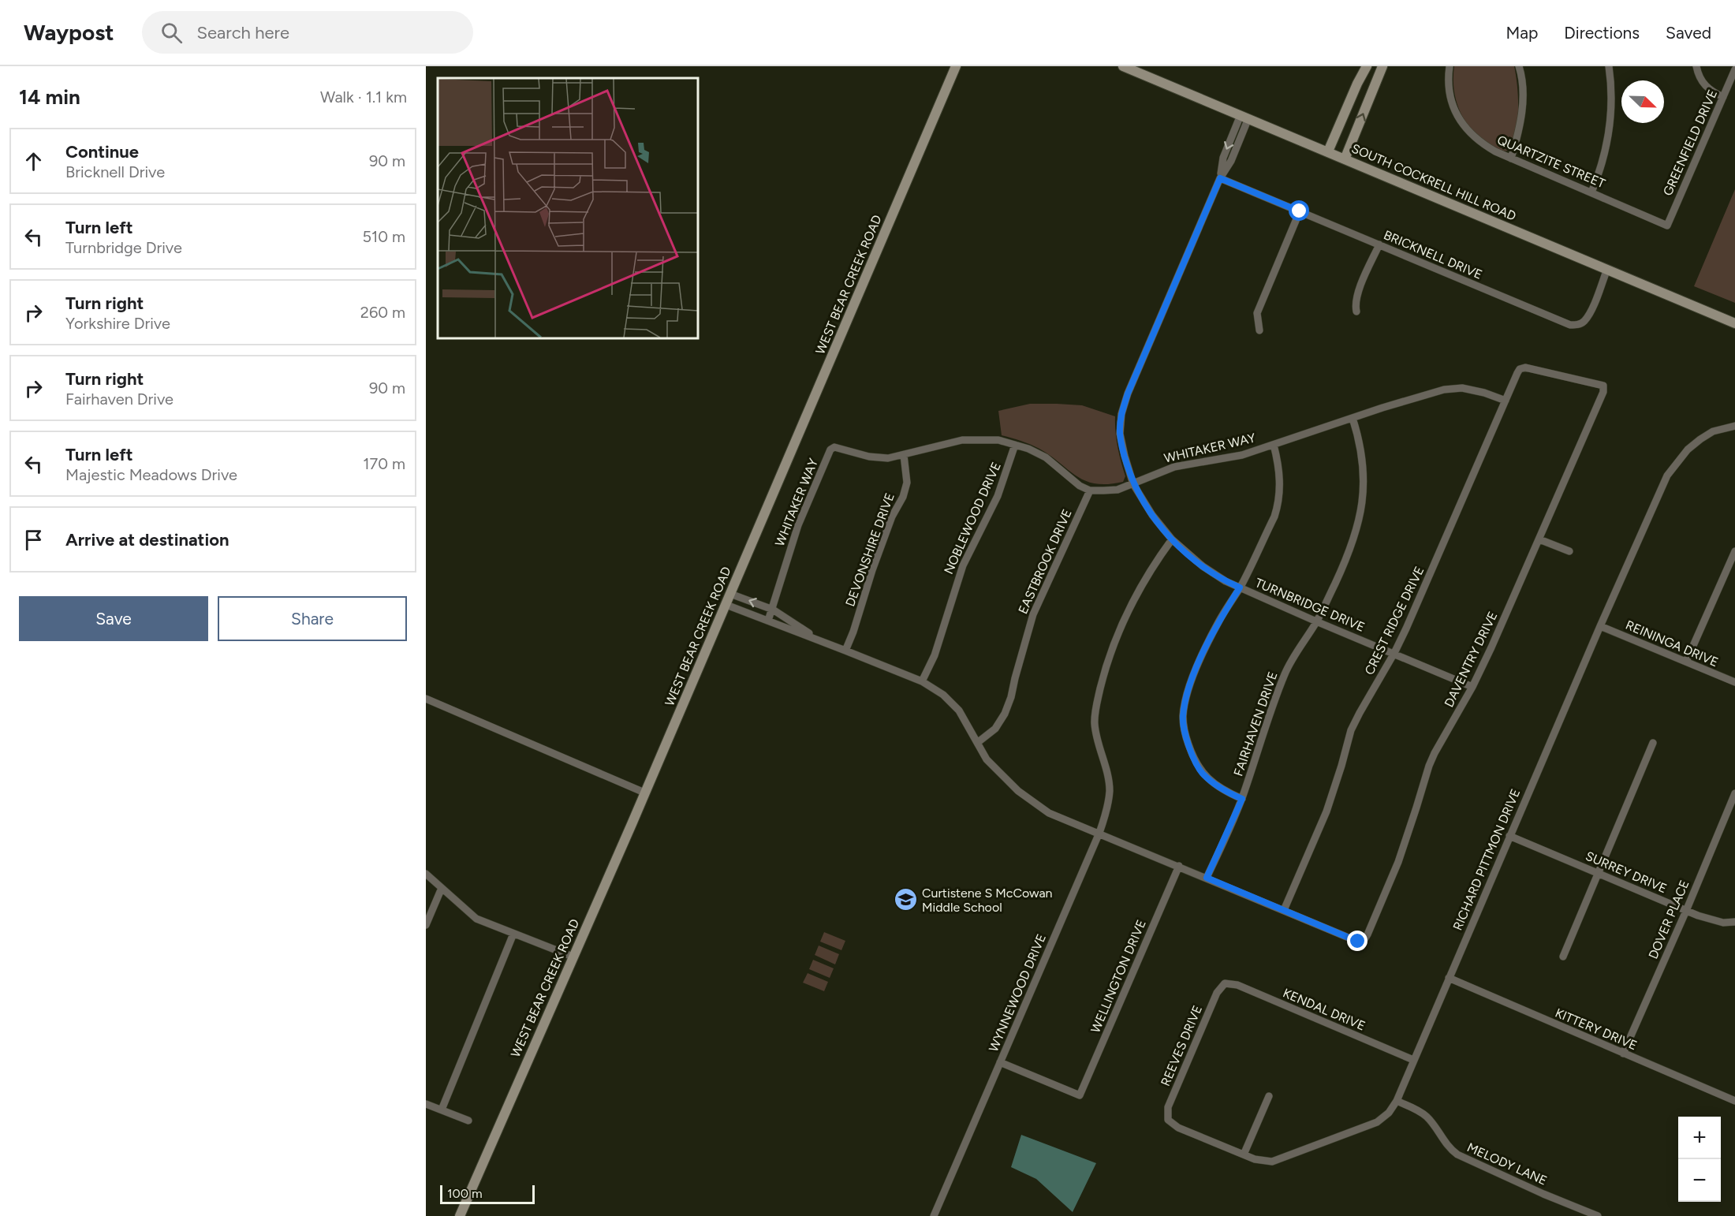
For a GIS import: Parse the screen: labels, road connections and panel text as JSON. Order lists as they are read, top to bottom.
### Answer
{
  "streets": {
    "main road": ["SOUTH COCKRELL HILL ROAD", "WEST BEAR CREEK ROAD"],
    "street": [
      "GREENFIELD DRIVE",
      "QUARTZITE STREET",
      "BRICKNELL DRIVE",
      "WHITAKER WAY",
      "NOBLEWOOD DRIVE",
      "DEVONSHIRE DRIVE",
      "EASTBROOK DRIVE",
      "TURNBRIDGE DRIVE",
      "CREST RIDGE DRIVE",
      "REININGA DRIVE",
      "DAVENTRY DRIVE",
      "FAIRHAVEN DRIVE",
      "RICHARD PITTMON DRIVE",
      "SURREY DRIVE",
      "DOVER PLACE",
      "WELLINGTON DRIVE",
      "WYNNEWOOD DRIVE",
      "KENDAL DRIVE",
      "KITTERY DRIVE",
      "REEVES DRIVE",
      "MELODY LANE"
    ]
  },
  "crossings": [
    ["GREENFIELD DRIVE", "QUARTZITE STREET"],
    ["SOUTH COCKRELL HILL ROAD", "BRICKNELL DRIVE"],
    ["SOUTH COCKRELL HILL ROAD", "TURNBRIDGE DRIVE"],
    ["BRICKNELL DRIVE", "TURNBRIDGE DRIVE"],
    ["WHITAKER WAY", "NOBLEWOOD DRIVE"],
    ["WHITAKER WAY", "DEVONSHIRE DRIVE"],
    ["WHITAKER WAY", "EASTBROOK DRIVE"],
    ["WHITAKER WAY", "TURNBRIDGE DRIVE"],
    ["WHITAKER WAY", "CREST RIDGE DRIVE"],
    ["WHITAKER WAY", "FAIRHAVEN DRIVE"],
    ["TURNBRIDGE DRIVE", "CREST RIDGE DRIVE"],
    ["TURNBRIDGE DRIVE", "DAVENTRY DRIVE"],
    ["TURNBRIDGE DRIVE", "FAIRHAVEN DRIVE"],
    ["TURNBRIDGE DRIVE", "WYNNEWOOD DRIVE"],
    ["CREST RIDGE DRIVE", "DAVENTRY DRIVE"],
    ["REININGA DRIVE", "RICHARD PITTMON DRIVE"],
    ["RICHARD PITTMON DRIVE", "SURREY DRIVE"],
    ["RICHARD PITTMON DRIVE", "KENDAL DRIVE"],
    ["RICHARD PITTMON DRIVE", "KITTERY DRIVE"],
    ["RICHARD PITTMON DRIVE", "REEVES DRIVE"],
    ["RICHARD PITTMON DRIVE", "MELODY LANE"],
    ["SURREY DRIVE", "DOVER PLACE"],
    ["DOVER PLACE", "KITTERY DRIVE"],
    ["WELLINGTON DRIVE", "WYNNEWOOD DRIVE"],
    ["KENDAL DRIVE", "REEVES DRIVE"]
  ],
  "places": {
    "school or university": ["Curtistene S McCowan Middle School"]
  },
  "scale_bar": "100 m",
  "north": "bottom right",
  "page": {
    "header": "Waypost",
    "search": "Search here",
    "nav": ["Map", "Directions", "Saved"],
    "heading": ["14 min", "Walk · 1.1 km"],
    "list": [
      ["Continue", "Bricknell Drive", "90 m"],
      ["Turn left", "Turnbridge Drive", "510 m"],
      ["Turn right", "Yorkshire Drive", "260 m"],
      ["Turn right", "Fairhaven Drive", "90 m"],
      ["Turn left", "Majestic Meadows Drive", "170 m"],
      "Arrive at destination"
    ],
    "buttons": ["Save", "Share"],
    "map_buttons": ["+", "−"],
    "scale": "100 m"
  }
}
